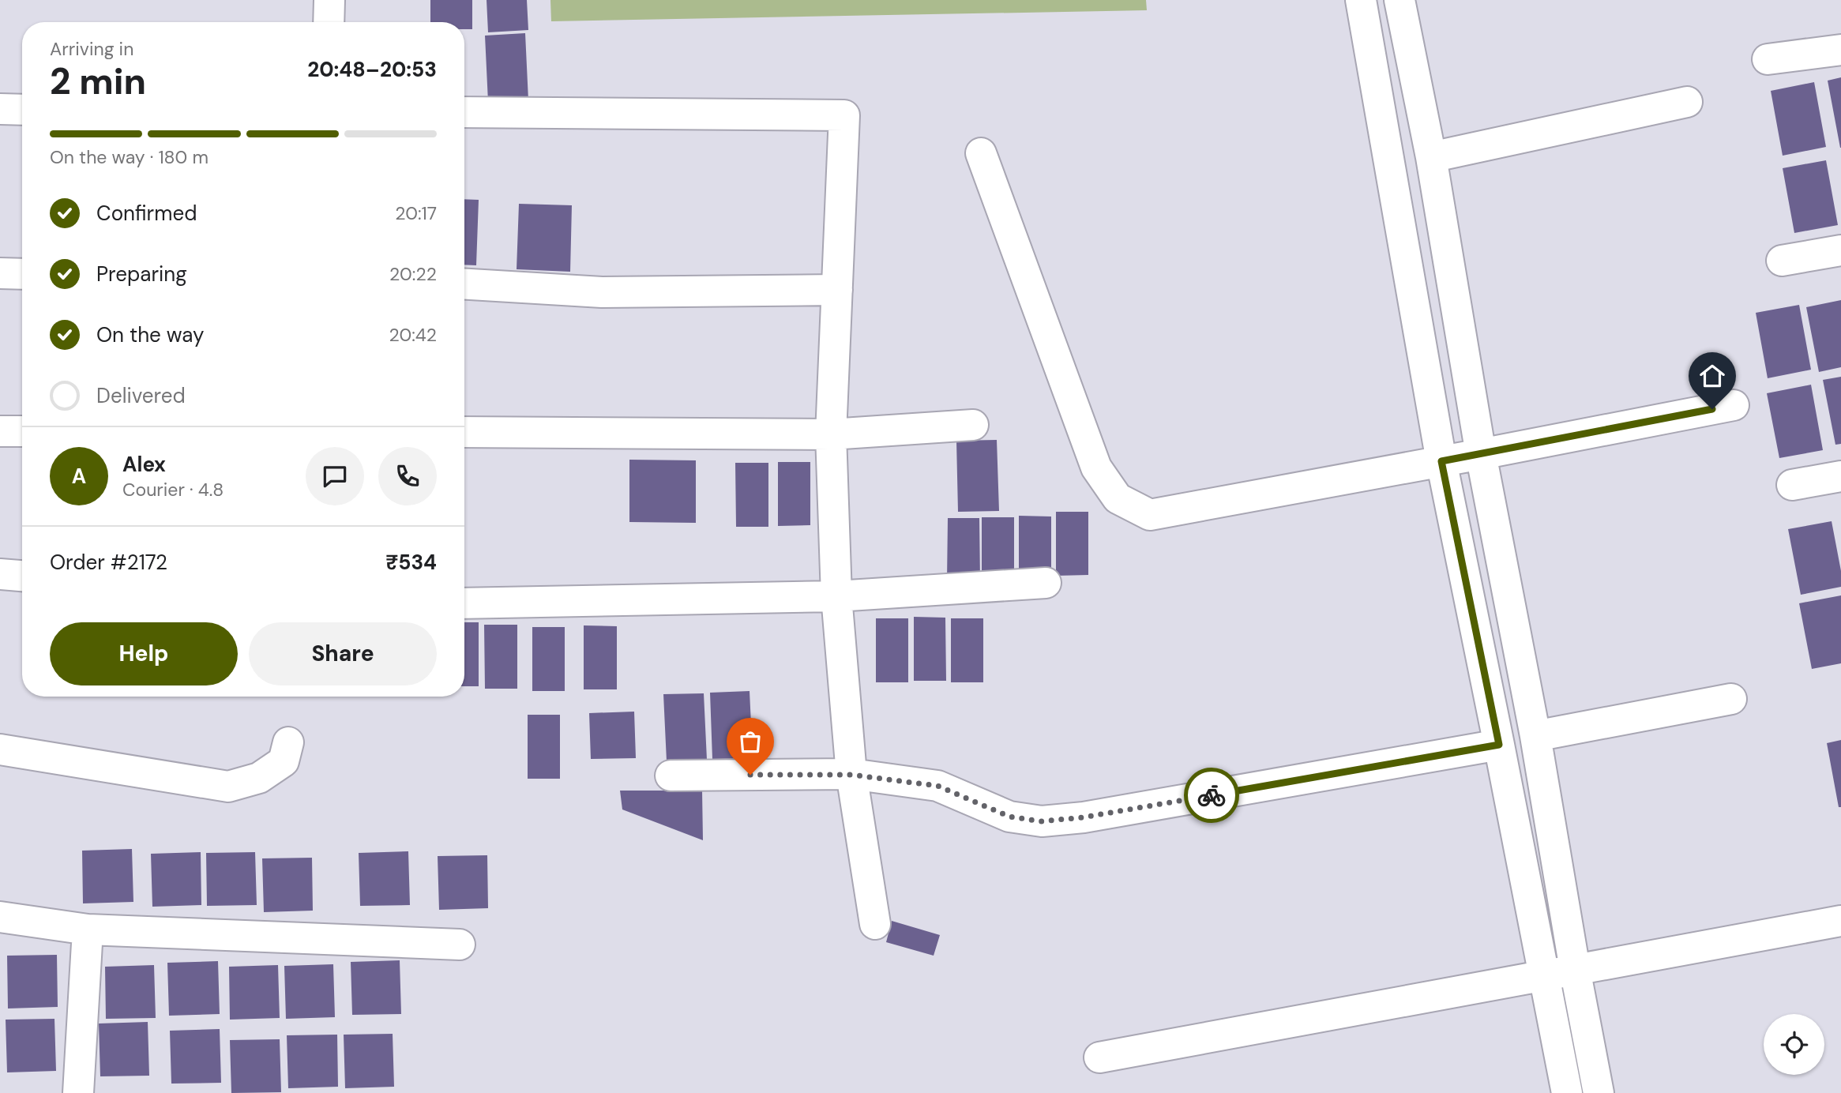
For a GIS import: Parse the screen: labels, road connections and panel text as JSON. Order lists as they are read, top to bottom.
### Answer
{
  "page": {
    "heading": ["2 min", "Arriving in", "20:48–20:53"],
    "panel": [
      "Alex",
      "Courier · 4.8",
      "Order #2172",
      "₹534"
    ],
    "bar": "On the way · 180 m",
    "list": [
      ["Confirmed", "20:17"],
      ["Preparing", "20:22"],
      ["On the way", "20:42"],
      "Delivered"
    ],
    "round": "A",
    "buttons": ["Help", "Share"]
  }
}
